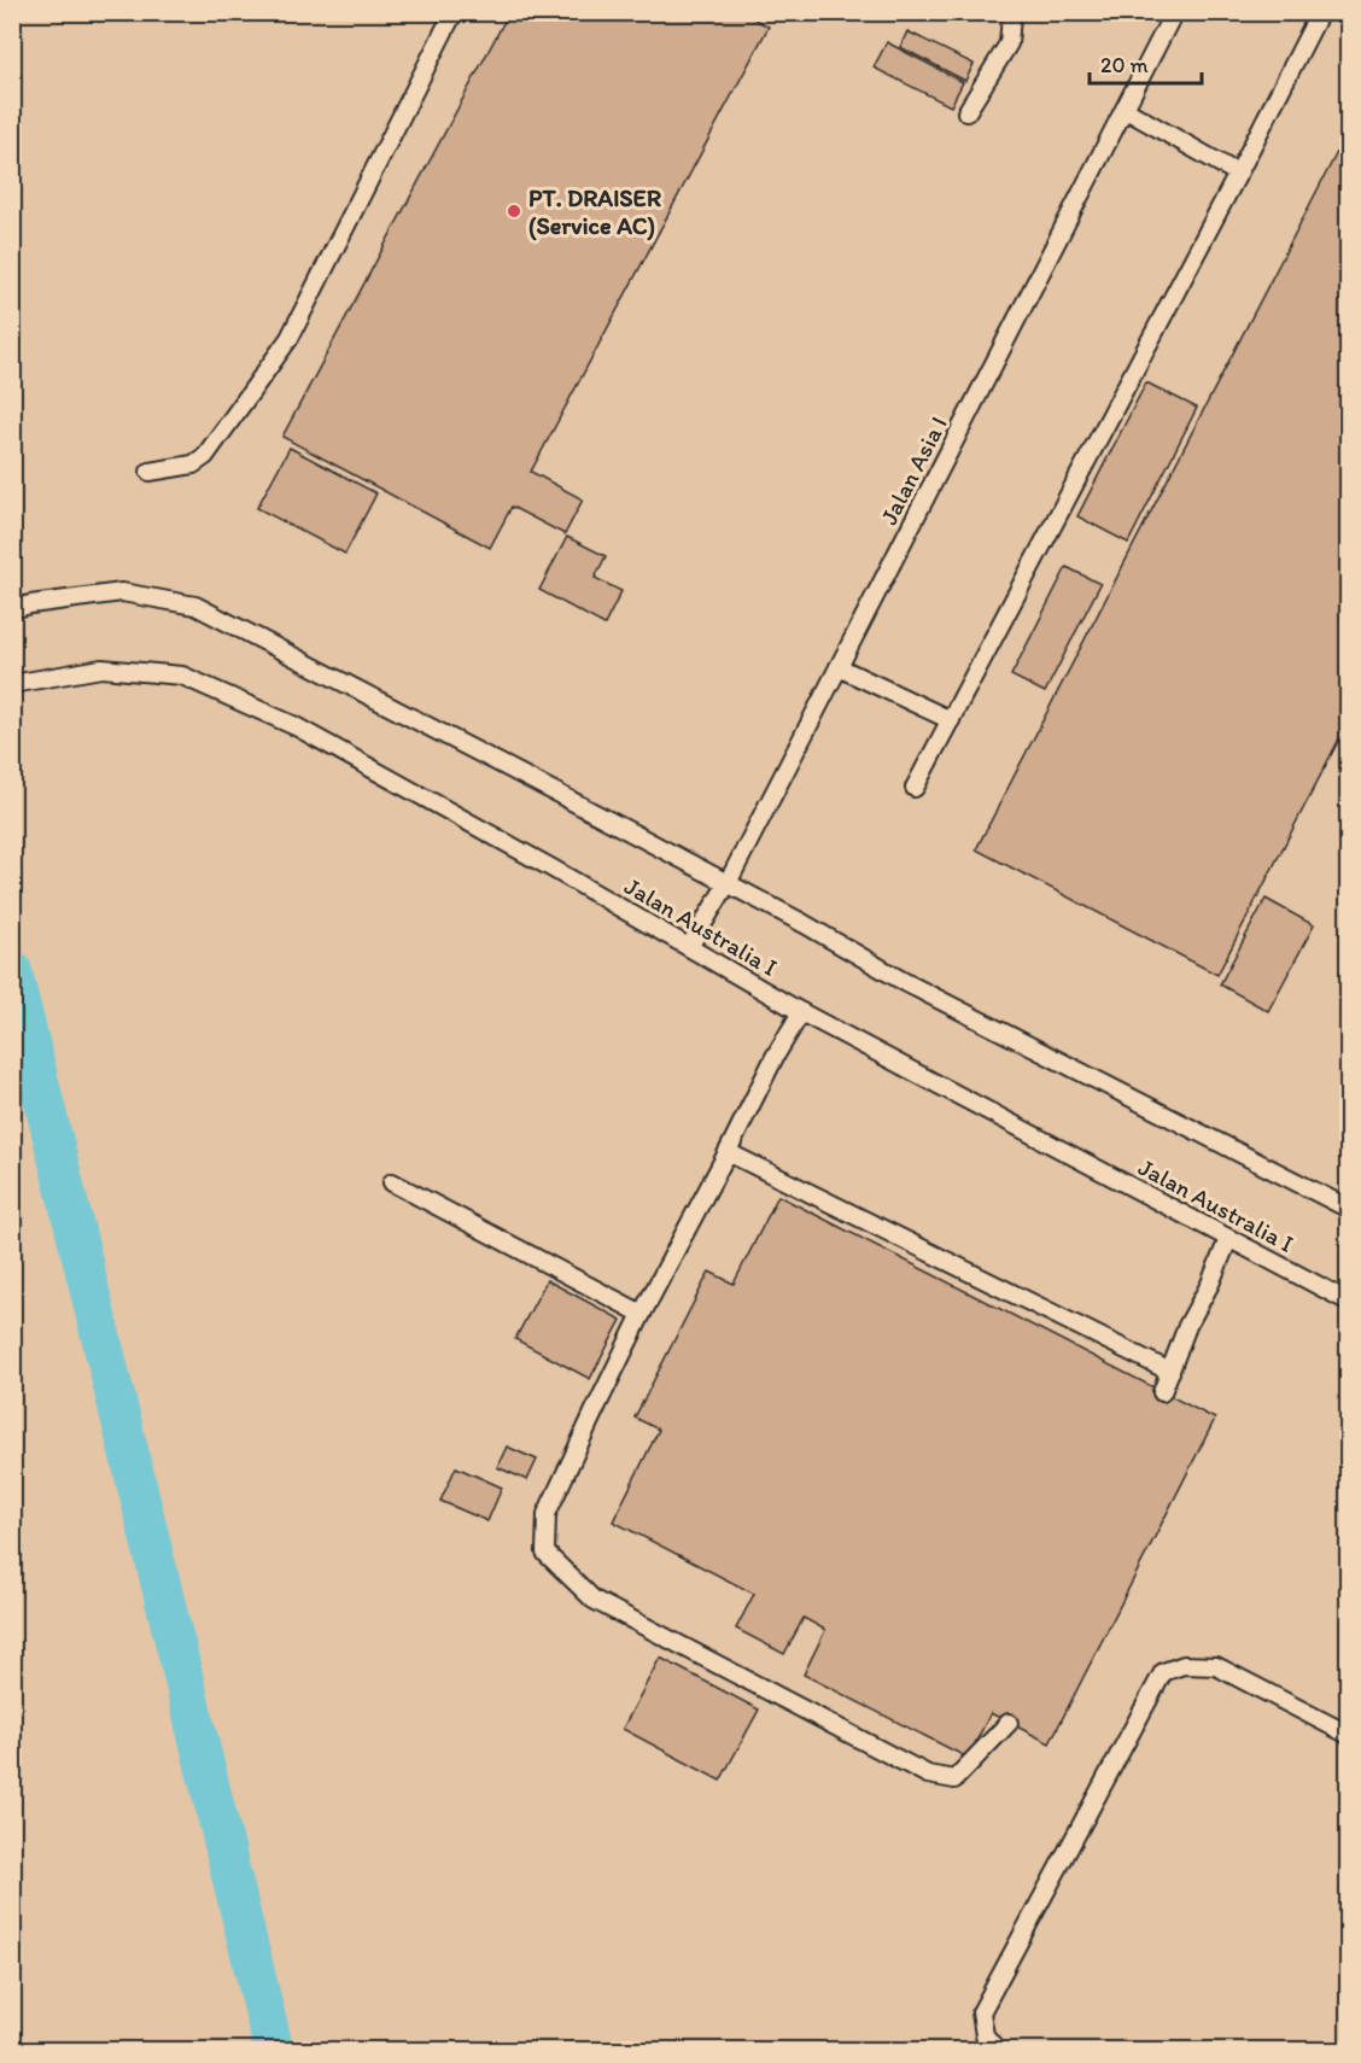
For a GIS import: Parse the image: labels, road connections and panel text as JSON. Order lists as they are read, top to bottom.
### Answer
{
  "streets": {
    "lane": ["Jalan Asia I", "Jalan Australia I"]
  },
  "crossings": [
    ["Jalan Asia I", "Jalan Australia I"]
  ],
  "places": ["PT. DRAISER (Service AC)"],
  "scale_bar": "20 m"
}
